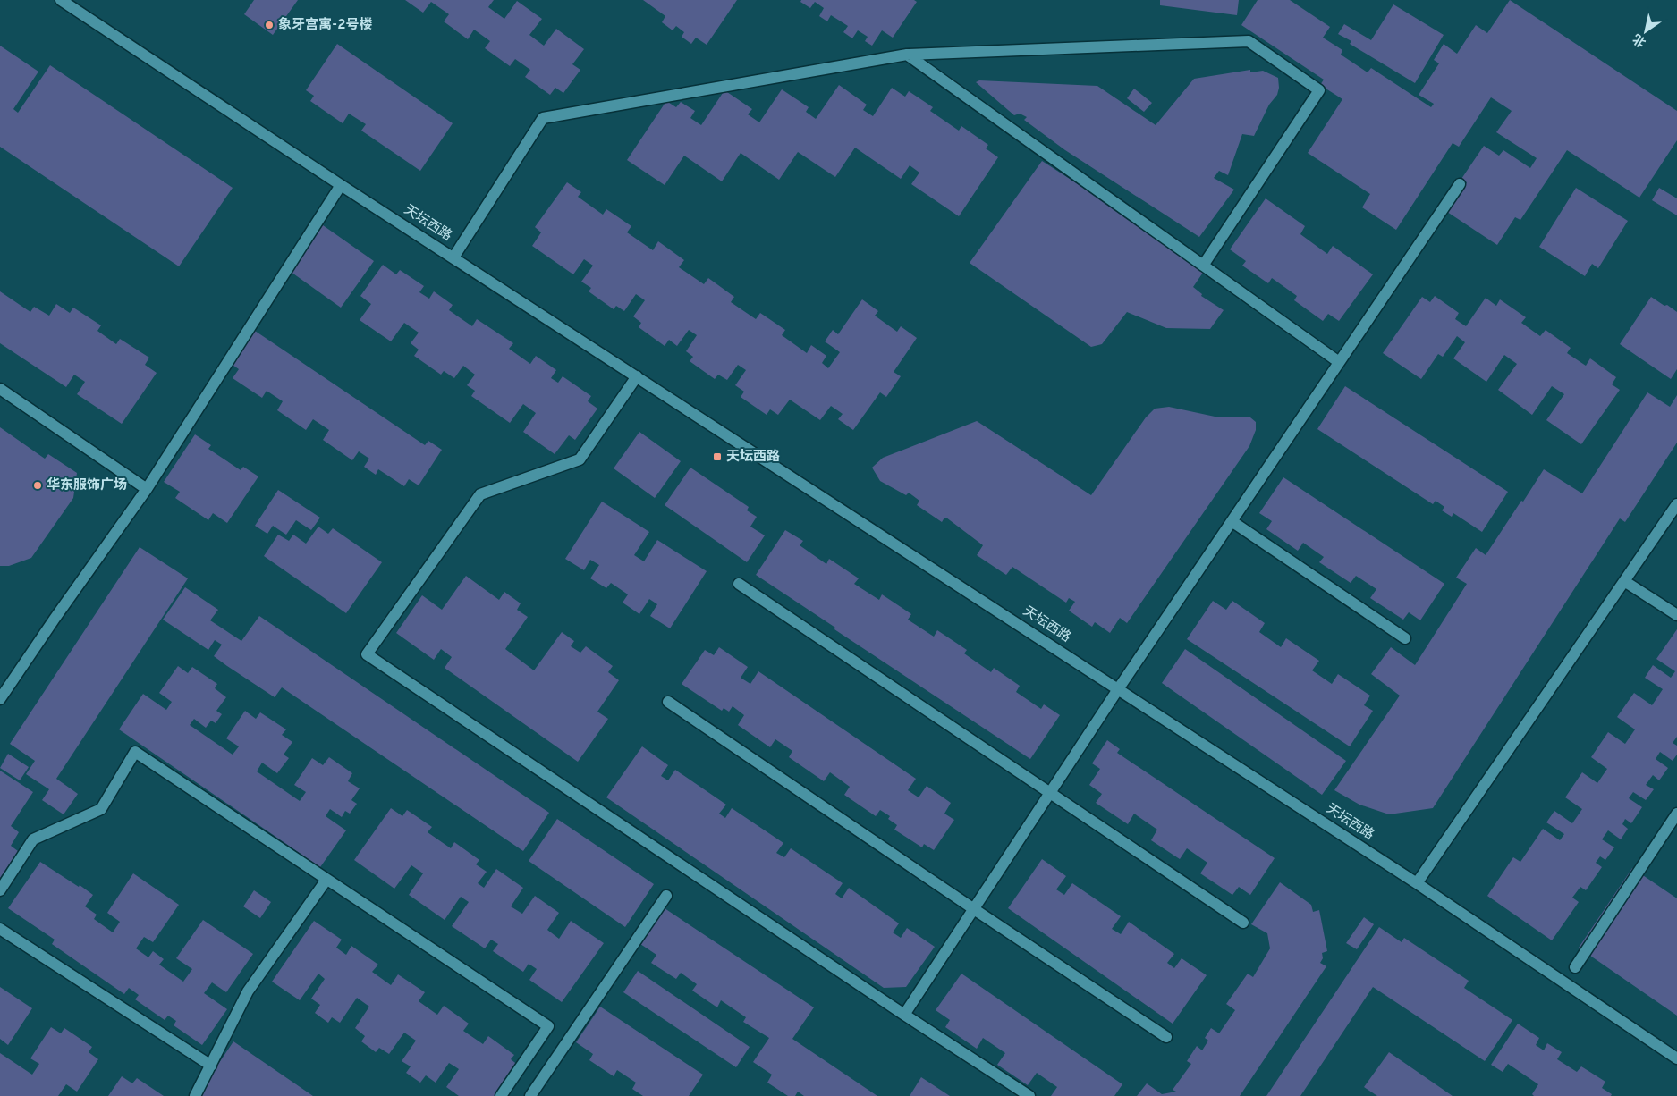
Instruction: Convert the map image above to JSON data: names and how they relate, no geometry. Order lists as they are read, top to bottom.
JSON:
{
  "streets": {
    "street": ["天坛西路"]
  },
  "places": {
    "other": ["象牙宫寓-2号楼", "华东服饰广场"],
    "transit": ["天坛西路"]
  },
  "north": "bottom left"
}
